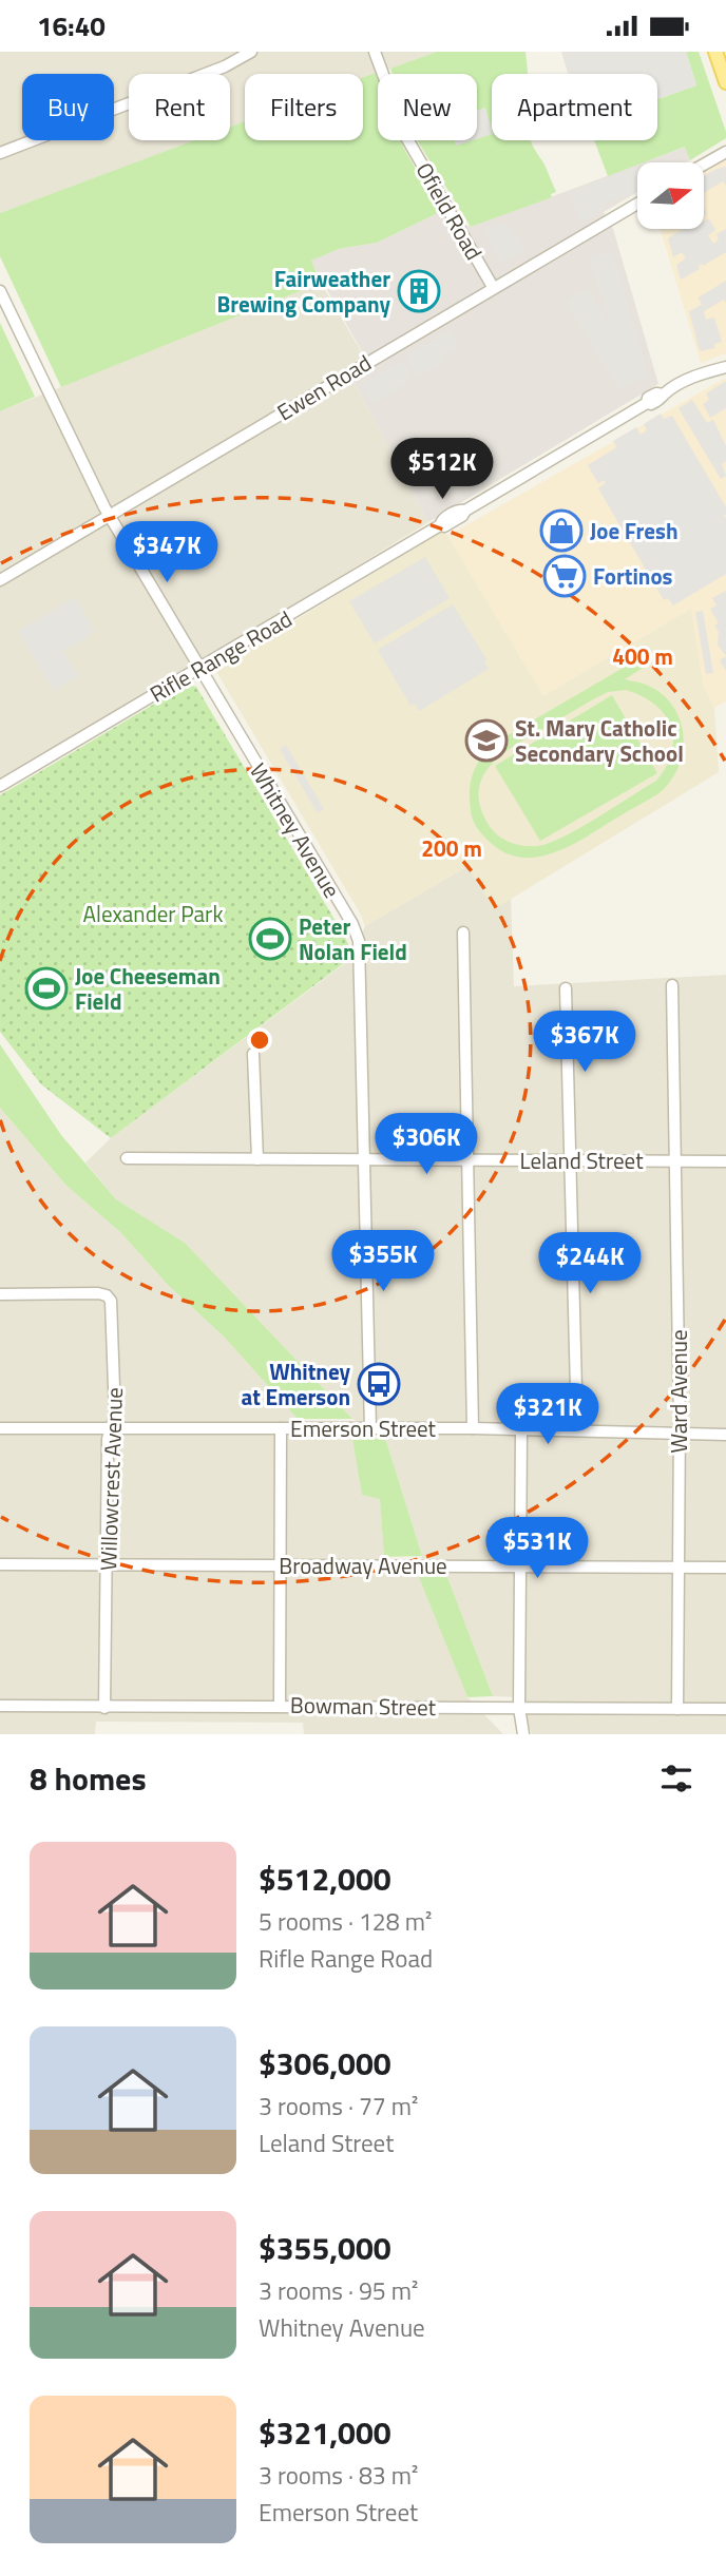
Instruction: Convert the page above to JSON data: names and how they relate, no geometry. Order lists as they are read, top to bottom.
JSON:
{
  "streets": {
    "street": [
      "Ofield Road",
      "Ewen Road",
      "Rifle Range Road",
      "Whitney Avenue",
      "Leland Street",
      "Ward Avenue",
      "Emerson Street",
      "Willowcrest Avenue",
      "Broadway Avenue",
      "Bowman Street"
    ]
  },
  "crossings": [
    ["Ofield Road", "Ewen Road"],
    ["Ewen Road", "Whitney Avenue"],
    ["Rifle Range Road", "Whitney Avenue"],
    ["Whitney Avenue", "Leland Street"],
    ["Whitney Avenue", "Emerson Street"],
    ["Leland Street", "Ward Avenue"],
    ["Ward Avenue", "Emerson Street"],
    ["Ward Avenue", "Broadway Avenue"],
    ["Ward Avenue", "Bowman Street"],
    ["Emerson Street", "Willowcrest Avenue"],
    ["Willowcrest Avenue", "Broadway Avenue"],
    ["Willowcrest Avenue", "Bowman Street"]
  ],
  "parks": ["Alexander Park"],
  "places": {
    "building": ["Fairweather Brewing Company"],
    "shop": ["Joe Fresh"],
    "supermarket": ["Fortinos"],
    "school or university": ["St. Mary Catholic Secondary School"],
    "sports": ["Peter Nolan Field", "Joe Cheeseman Field"],
    "bus stop": ["Whitney at Emerson"]
  },
  "north": "right",
  "page": {
    "status": "16:40",
    "chip": [
      "Buy",
      "Rent",
      "Filters",
      "New",
      "Apartment"
    ],
    "price": [
      "$512K",
      "$347K",
      "$367K",
      "$306K",
      "$355K",
      "$244K",
      "$321K",
      "$531K"
    ],
    "heading": "8 homes",
    "list": [
      {
        "name": "$512,000",
        "note": "5 rooms · 128 m² · Rifle Range Road"
      },
      {
        "name": "$306,000",
        "note": "3 rooms · 77 m² · Leland Street"
      },
      {
        "name": "$355,000",
        "note": "3 rooms · 95 m² · Whitney Avenue"
      },
      {
        "name": "$321,000",
        "note": "3 rooms · 83 m² · Emerson Street"
      }
    ]
  },
  "rings": ["400 m", "200 m"]
}
